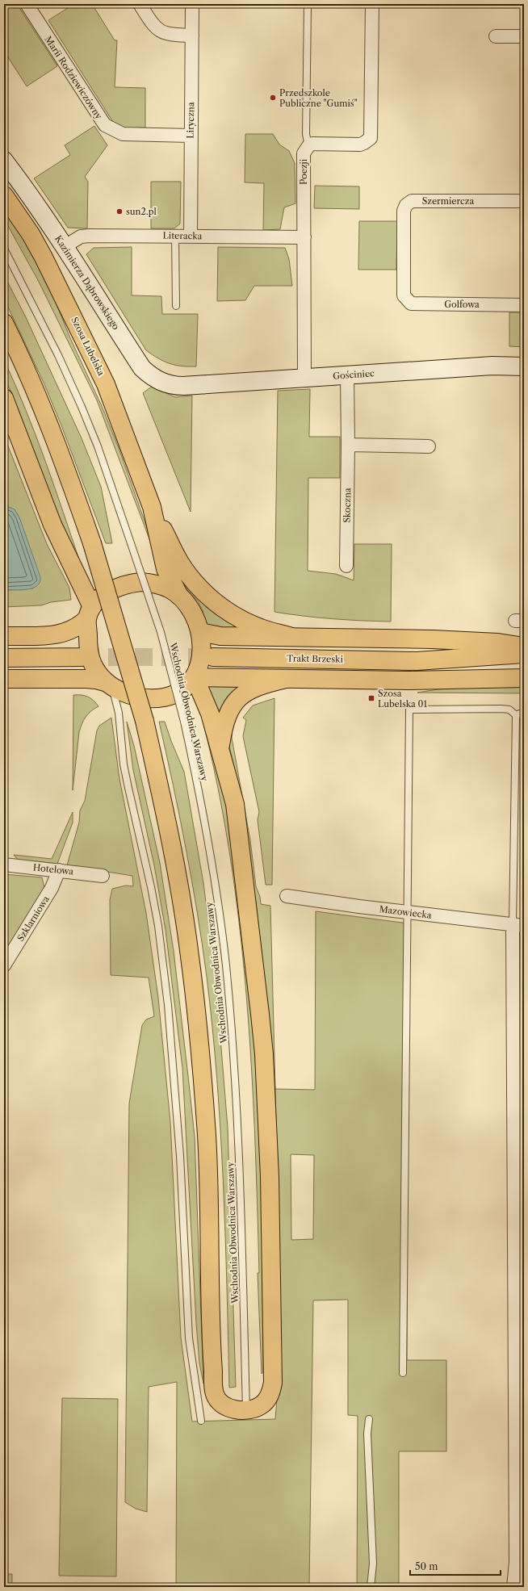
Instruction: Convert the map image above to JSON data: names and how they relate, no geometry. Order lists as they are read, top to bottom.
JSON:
{
  "streets": {
    "main road": ["Szosa Lubelska", "Trakt Brzeski"],
    "street": [
      "Marii Rodziewiczówny",
      "Liryczna",
      "Poezji",
      "Szermiercza",
      "Literacka",
      "Kazimierza Dąbrowskiego",
      "Golfowa",
      "Gościniec",
      "Skoczna",
      "Hotelowa",
      "Mazowiecka",
      "Szklarniowa"
    ],
    "lane": ["Wschodnia Obwodnica Warszawy"]
  },
  "crossings": [
    ["Marii Rodziewiczówny", "Liryczna"],
    ["Liryczna", "Literacka"],
    ["Poezji", "Literacka"],
    ["Poezji", "Gościniec"],
    ["Szermiercza", "Golfowa"],
    ["Literacka", "Kazimierza Dąbrowskiego"],
    ["Kazimierza Dąbrowskiego", "Gościniec"],
    ["Gościniec", "Skoczna"],
    ["Hotelowa", "Szklarniowa"]
  ],
  "places": {
    "other": ["Przedszkole Publiczne \"Gumiś\"", "sun2.pl"],
    "transit": ["Szosa Lubelska 01"]
  },
  "scale_bar": "50 m"
}
